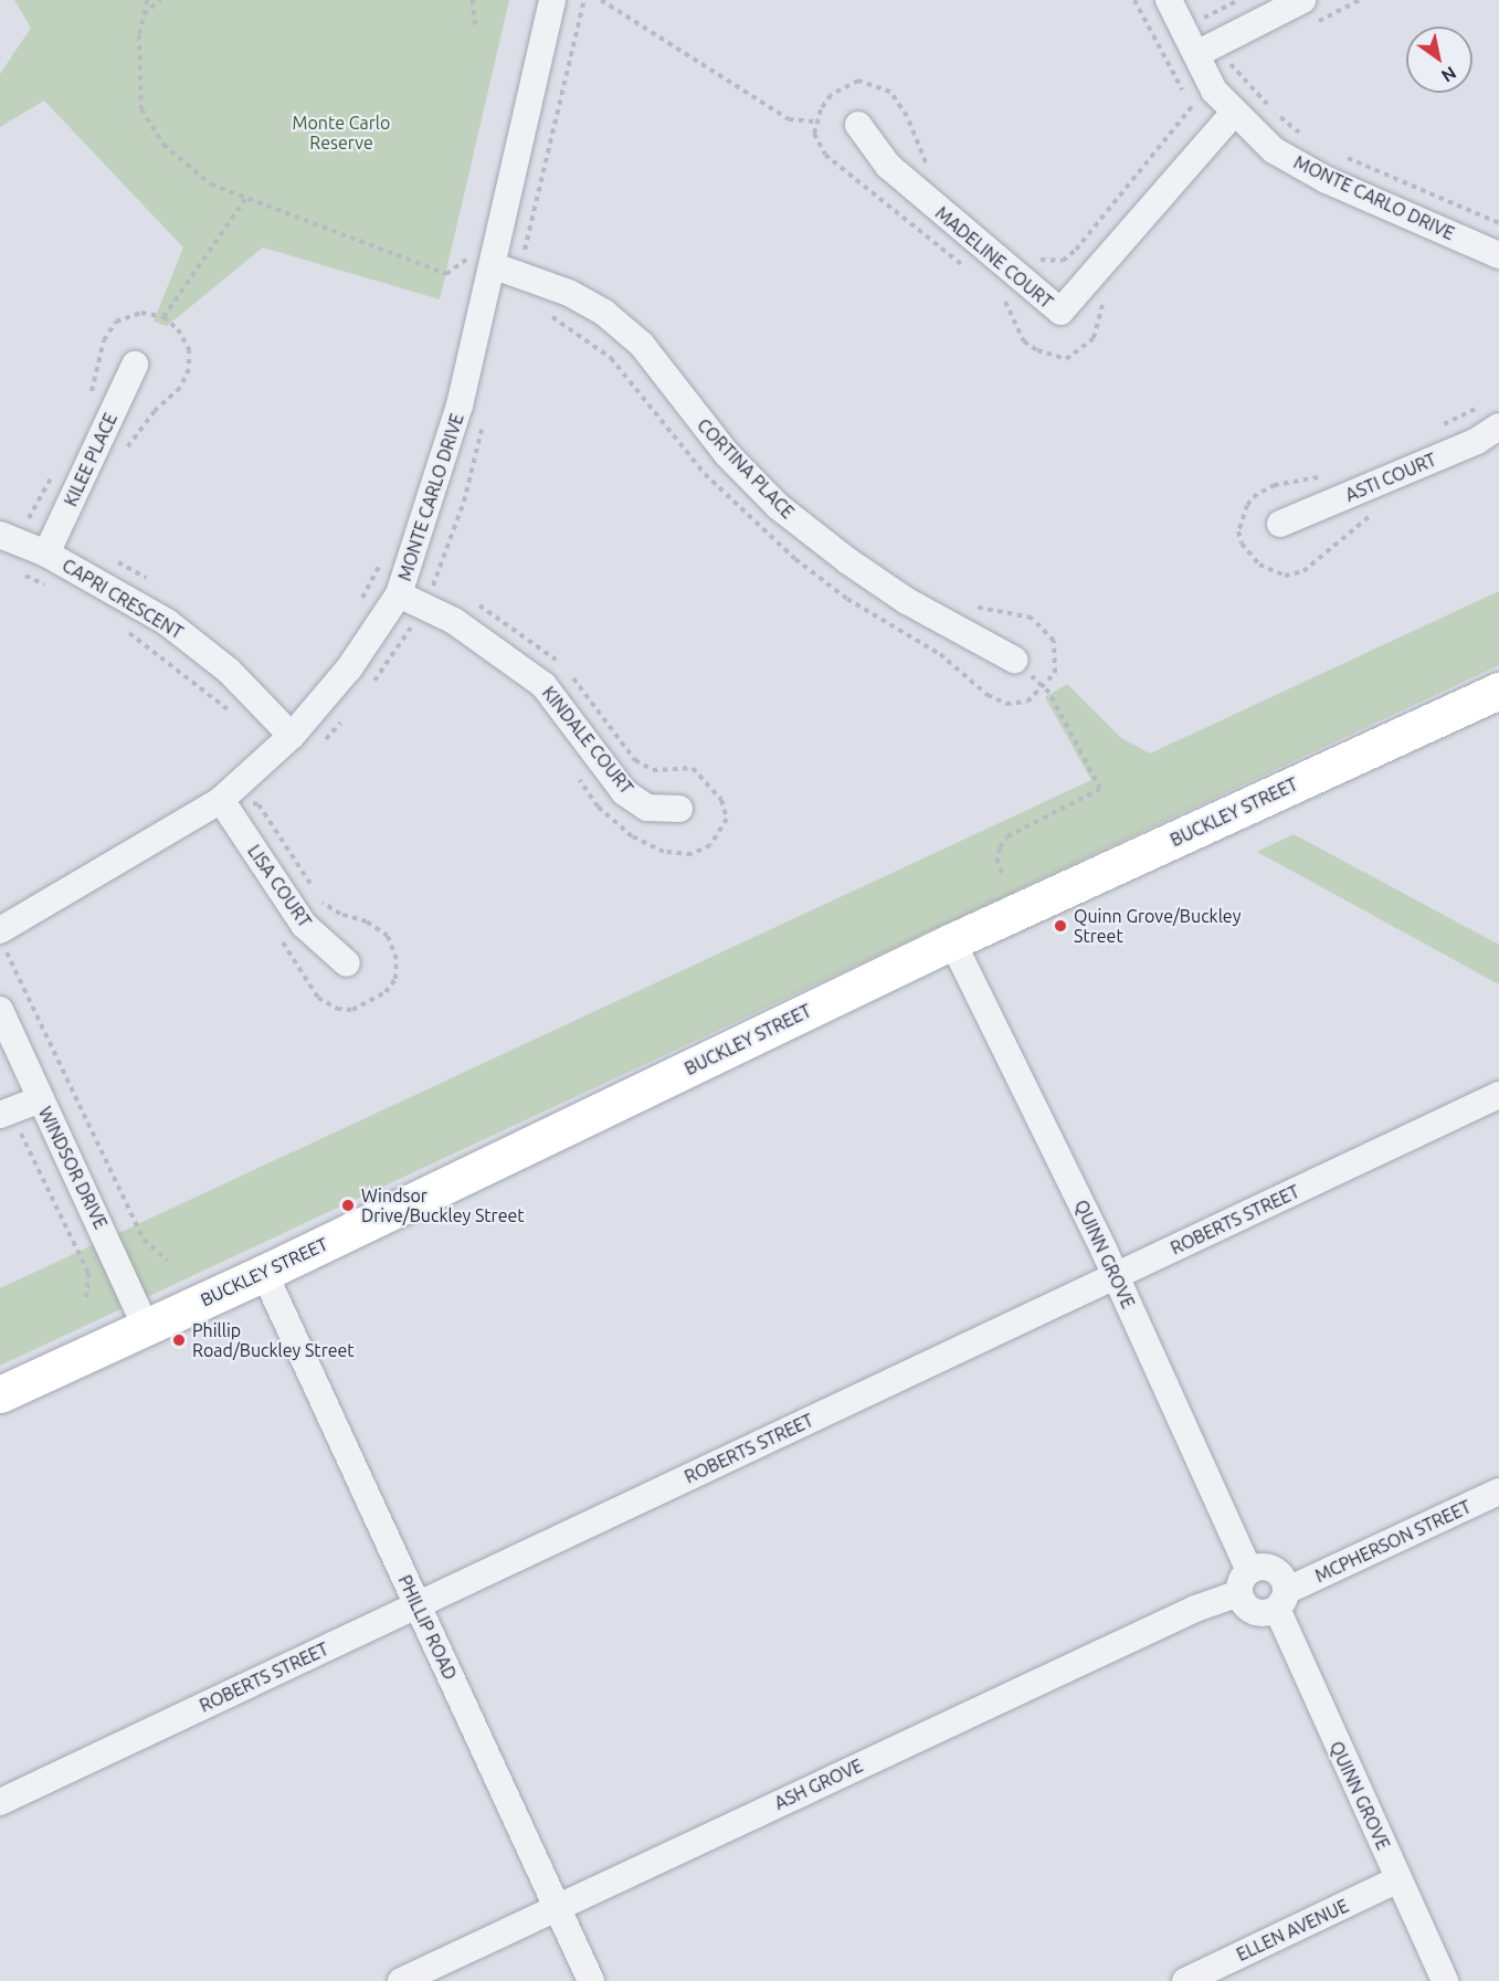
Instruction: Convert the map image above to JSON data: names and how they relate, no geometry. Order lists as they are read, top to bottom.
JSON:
{
  "streets": {
    "main road": ["BUCKLEY STREET"],
    "street": [
      "MONTE CARLO DRIVE",
      "MADELINE COURT",
      "KILEE PLACE",
      "CORTINA PLACE",
      "ASTI COURT",
      "CAPRI CRESCENT",
      "KINDALE COURT",
      "LISA COURT",
      "WINDSOR DRIVE",
      "ROBERTS STREET",
      "QUINN GROVE",
      "MCPHERSON STREET",
      "PHILLIP ROAD",
      "ASH GROVE",
      "ELLEN AVENUE"
    ]
  },
  "crossings": [
    ["MONTE CARLO DRIVE", "MADELINE COURT"],
    ["MONTE CARLO DRIVE", "CORTINA PLACE"],
    ["MONTE CARLO DRIVE", "CAPRI CRESCENT"],
    ["MONTE CARLO DRIVE", "KINDALE COURT"],
    ["MONTE CARLO DRIVE", "LISA COURT"],
    ["KILEE PLACE", "CAPRI CRESCENT"],
    ["BUCKLEY STREET", "WINDSOR DRIVE"],
    ["BUCKLEY STREET", "QUINN GROVE"],
    ["BUCKLEY STREET", "PHILLIP ROAD"],
    ["ROBERTS STREET", "QUINN GROVE"],
    ["ROBERTS STREET", "PHILLIP ROAD"],
    ["QUINN GROVE", "MCPHERSON STREET"],
    ["QUINN GROVE", "ASH GROVE"],
    ["QUINN GROVE", "ELLEN AVENUE"],
    ["PHILLIP ROAD", "ASH GROVE"]
  ],
  "parks": ["Monte Carlo Reserve"],
  "places": ["Quinn Grove/Buckley Street", "Windsor Drive/Buckley Street", "Phillip Road/Buckley Street"],
  "north": "bottom right"
}
